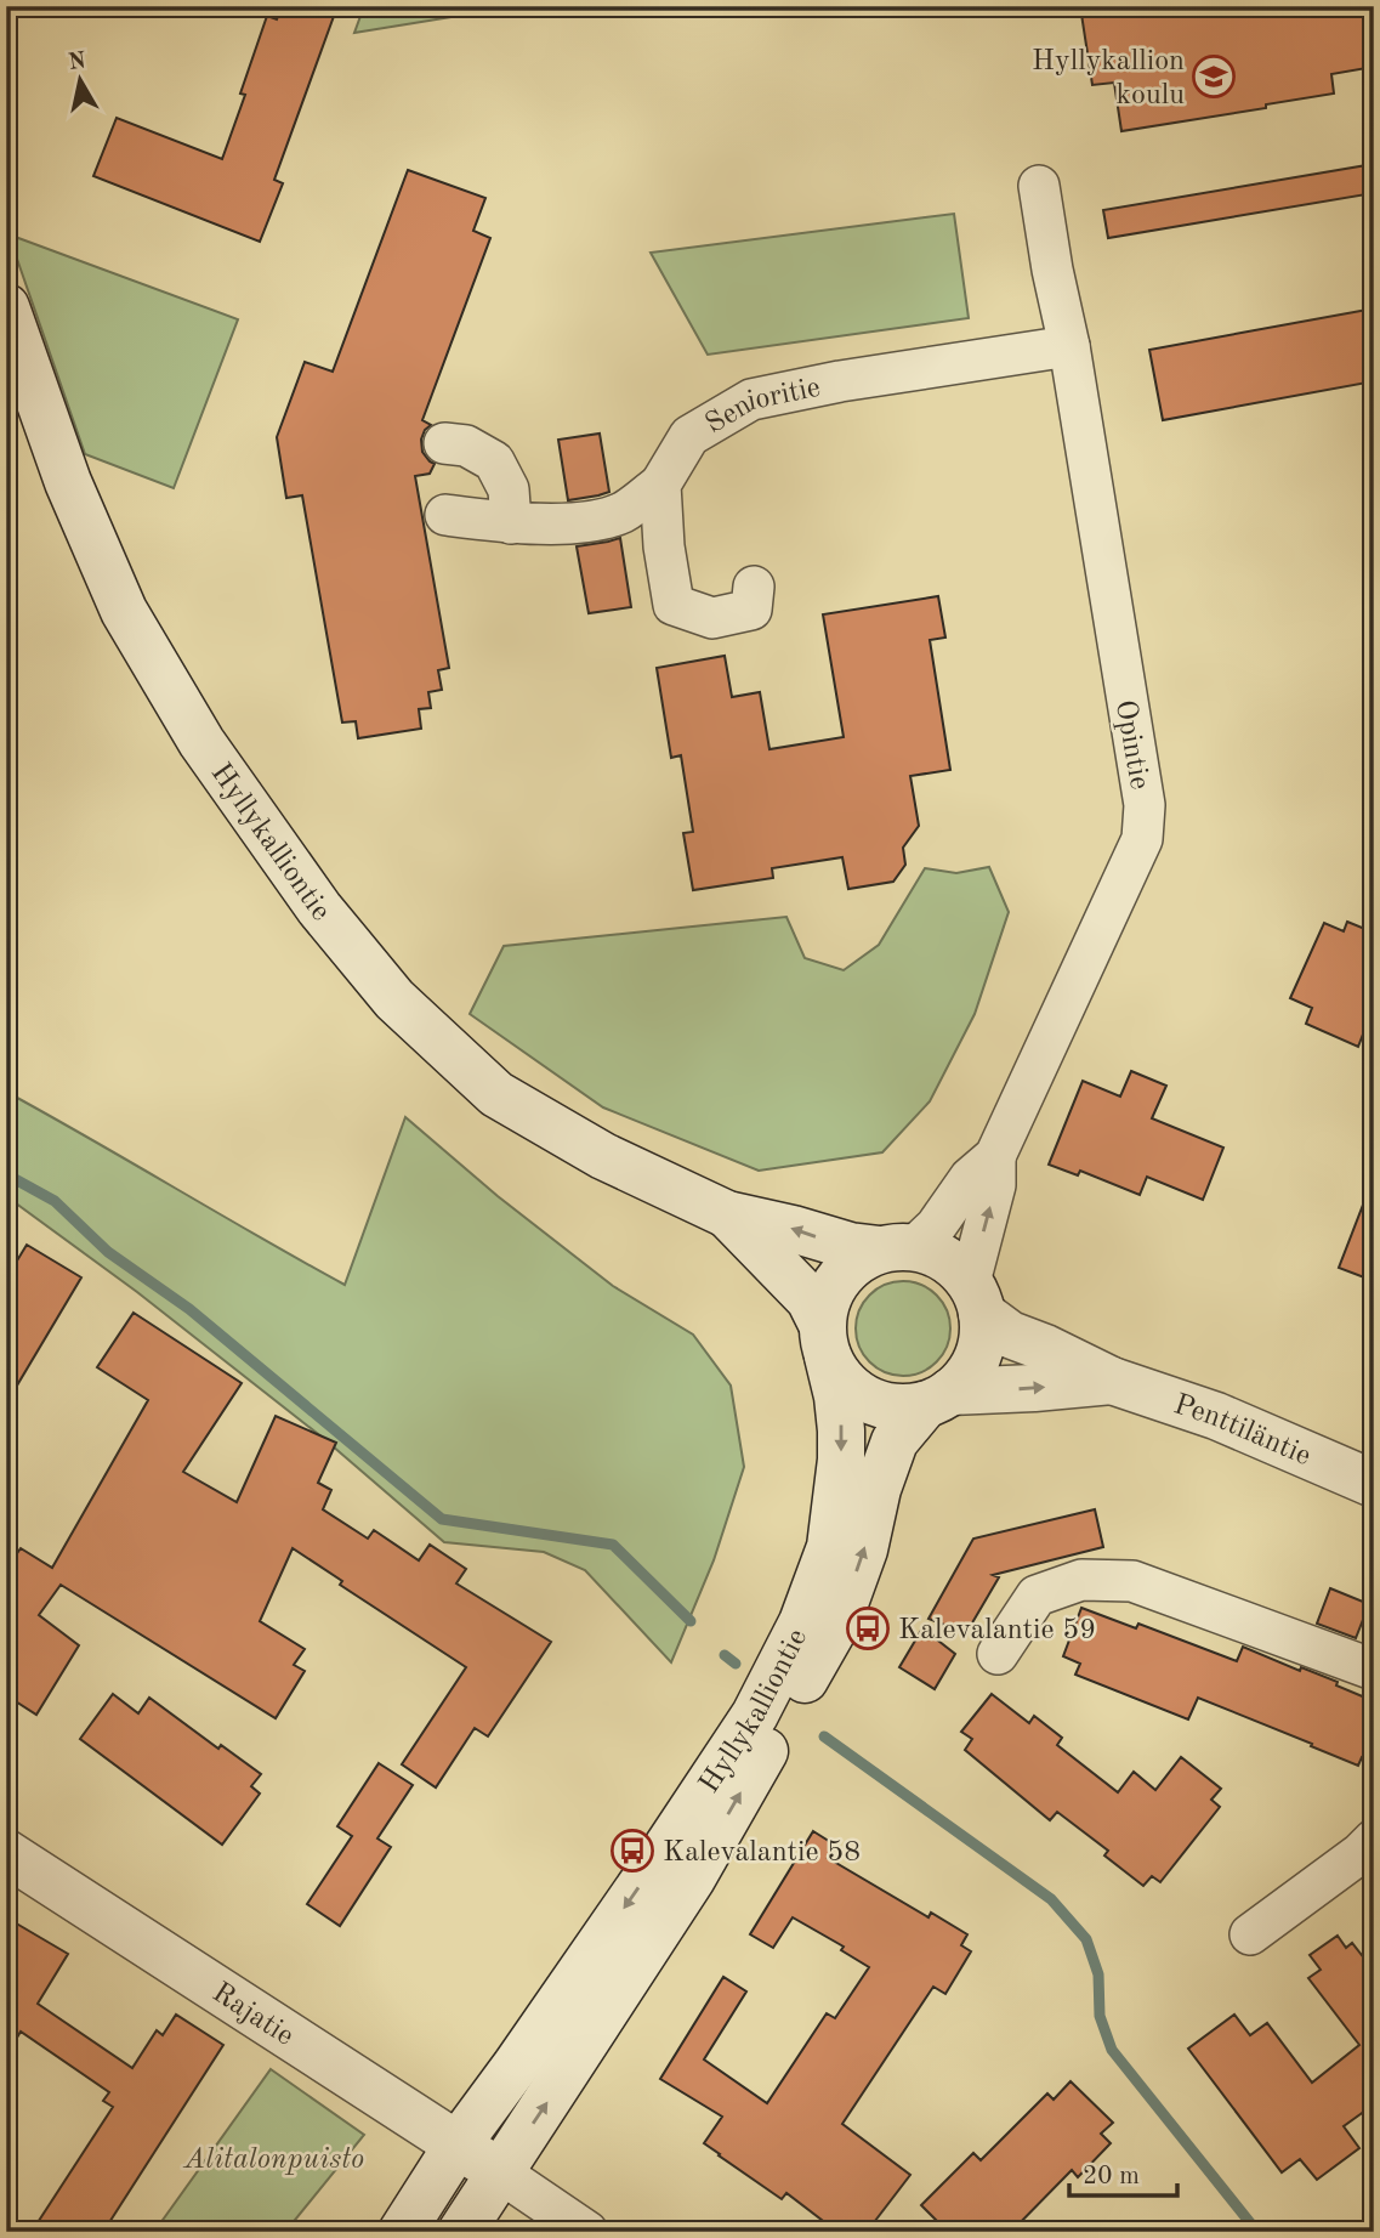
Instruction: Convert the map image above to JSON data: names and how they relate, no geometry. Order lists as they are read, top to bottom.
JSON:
{
  "streets": {
    "main road": ["Hyllykalliontie", "Penttiläntie", "Rajatie"],
    "street": ["Senioritie", "Opintie"]
  },
  "crossings": [
    ["Senioritie", "Opintie"],
    ["Opintie", "Hyllykalliontie"],
    ["Opintie", "Penttiläntie"],
    ["Hyllykalliontie", "Penttiläntie"],
    ["Hyllykalliontie", "Rajatie"]
  ],
  "parks": ["Alitalonpuisto"],
  "places": {
    "school or university": ["Hyllykallion koulu"],
    "bus stop": ["Kalevalantie 59", "Kalevalantie 58"]
  },
  "scale_bar": "20 m",
  "north": "top"
}
